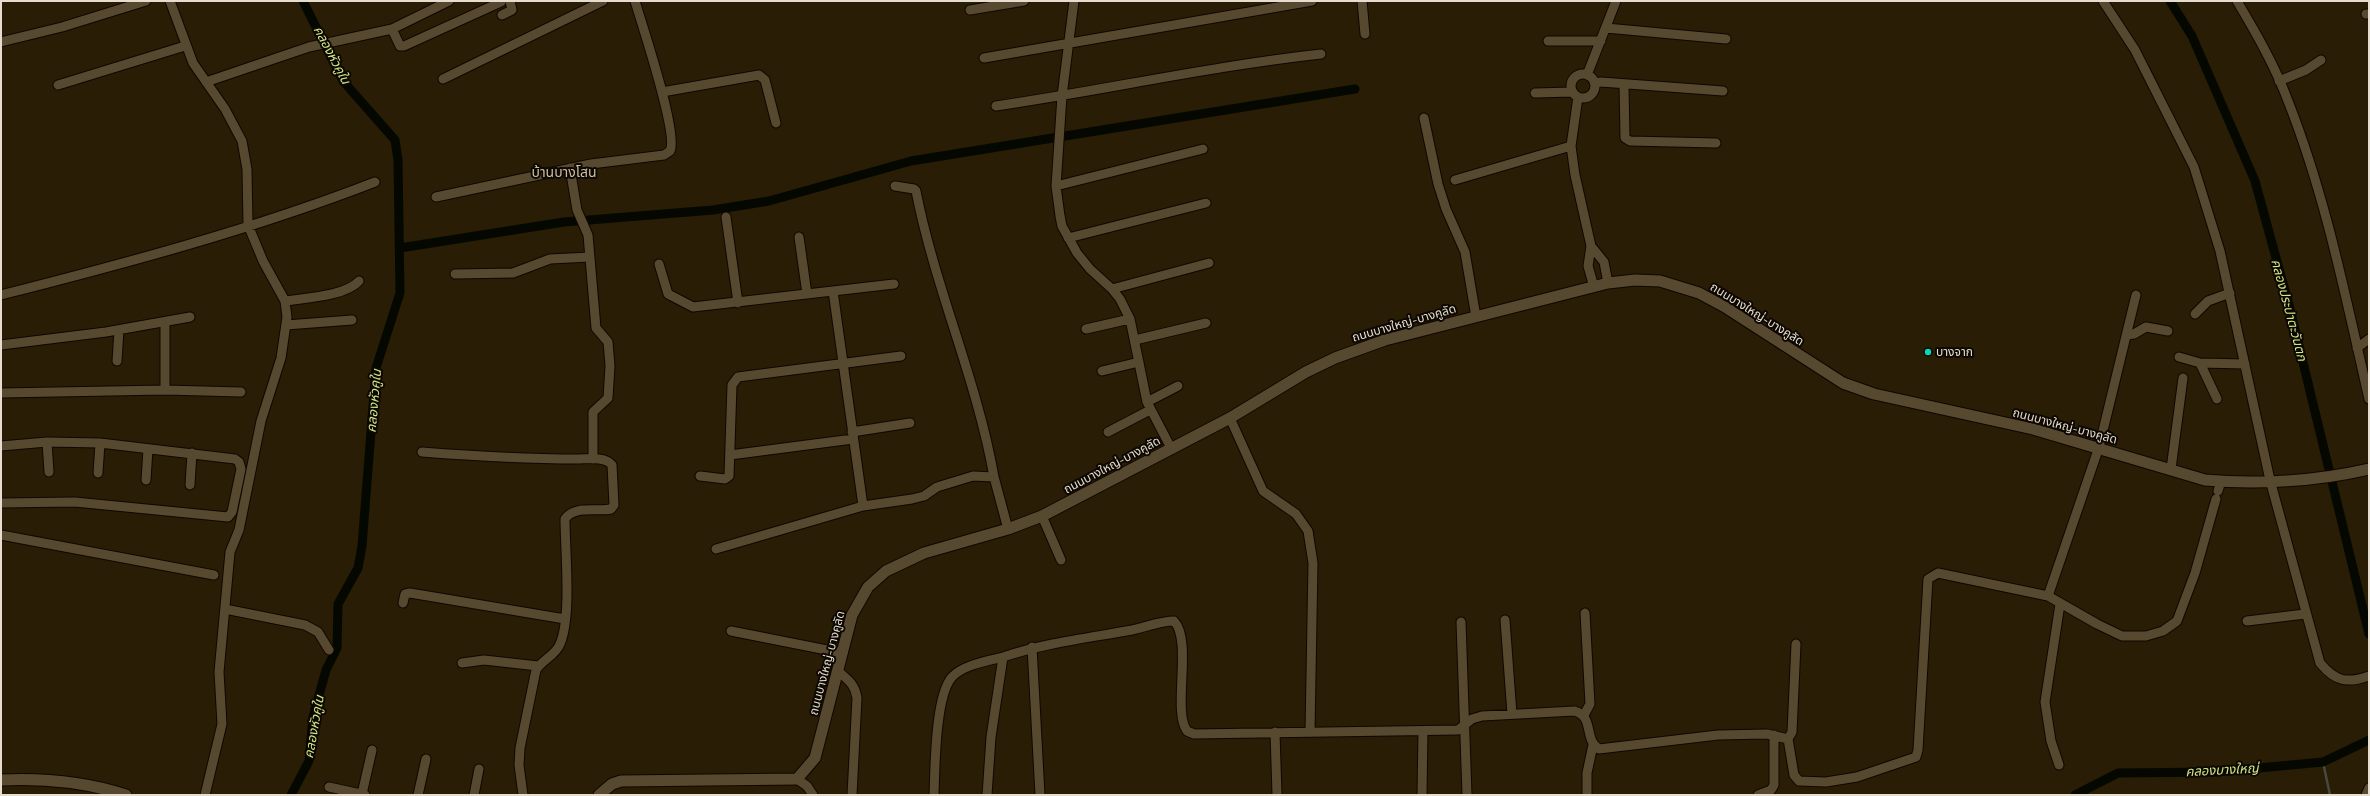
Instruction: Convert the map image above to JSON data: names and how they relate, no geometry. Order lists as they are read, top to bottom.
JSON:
{
  "streets": {
    "street": ["ถนนบางใหญ่-บางคูลัด"]
  },
  "districts": ["บ้านบางโสน"],
  "water": ["คลองหัวคูใน", "คลองประปาตะวันตก", "คลองบางใหญ่"],
  "places": ["บางจาก"]
}
